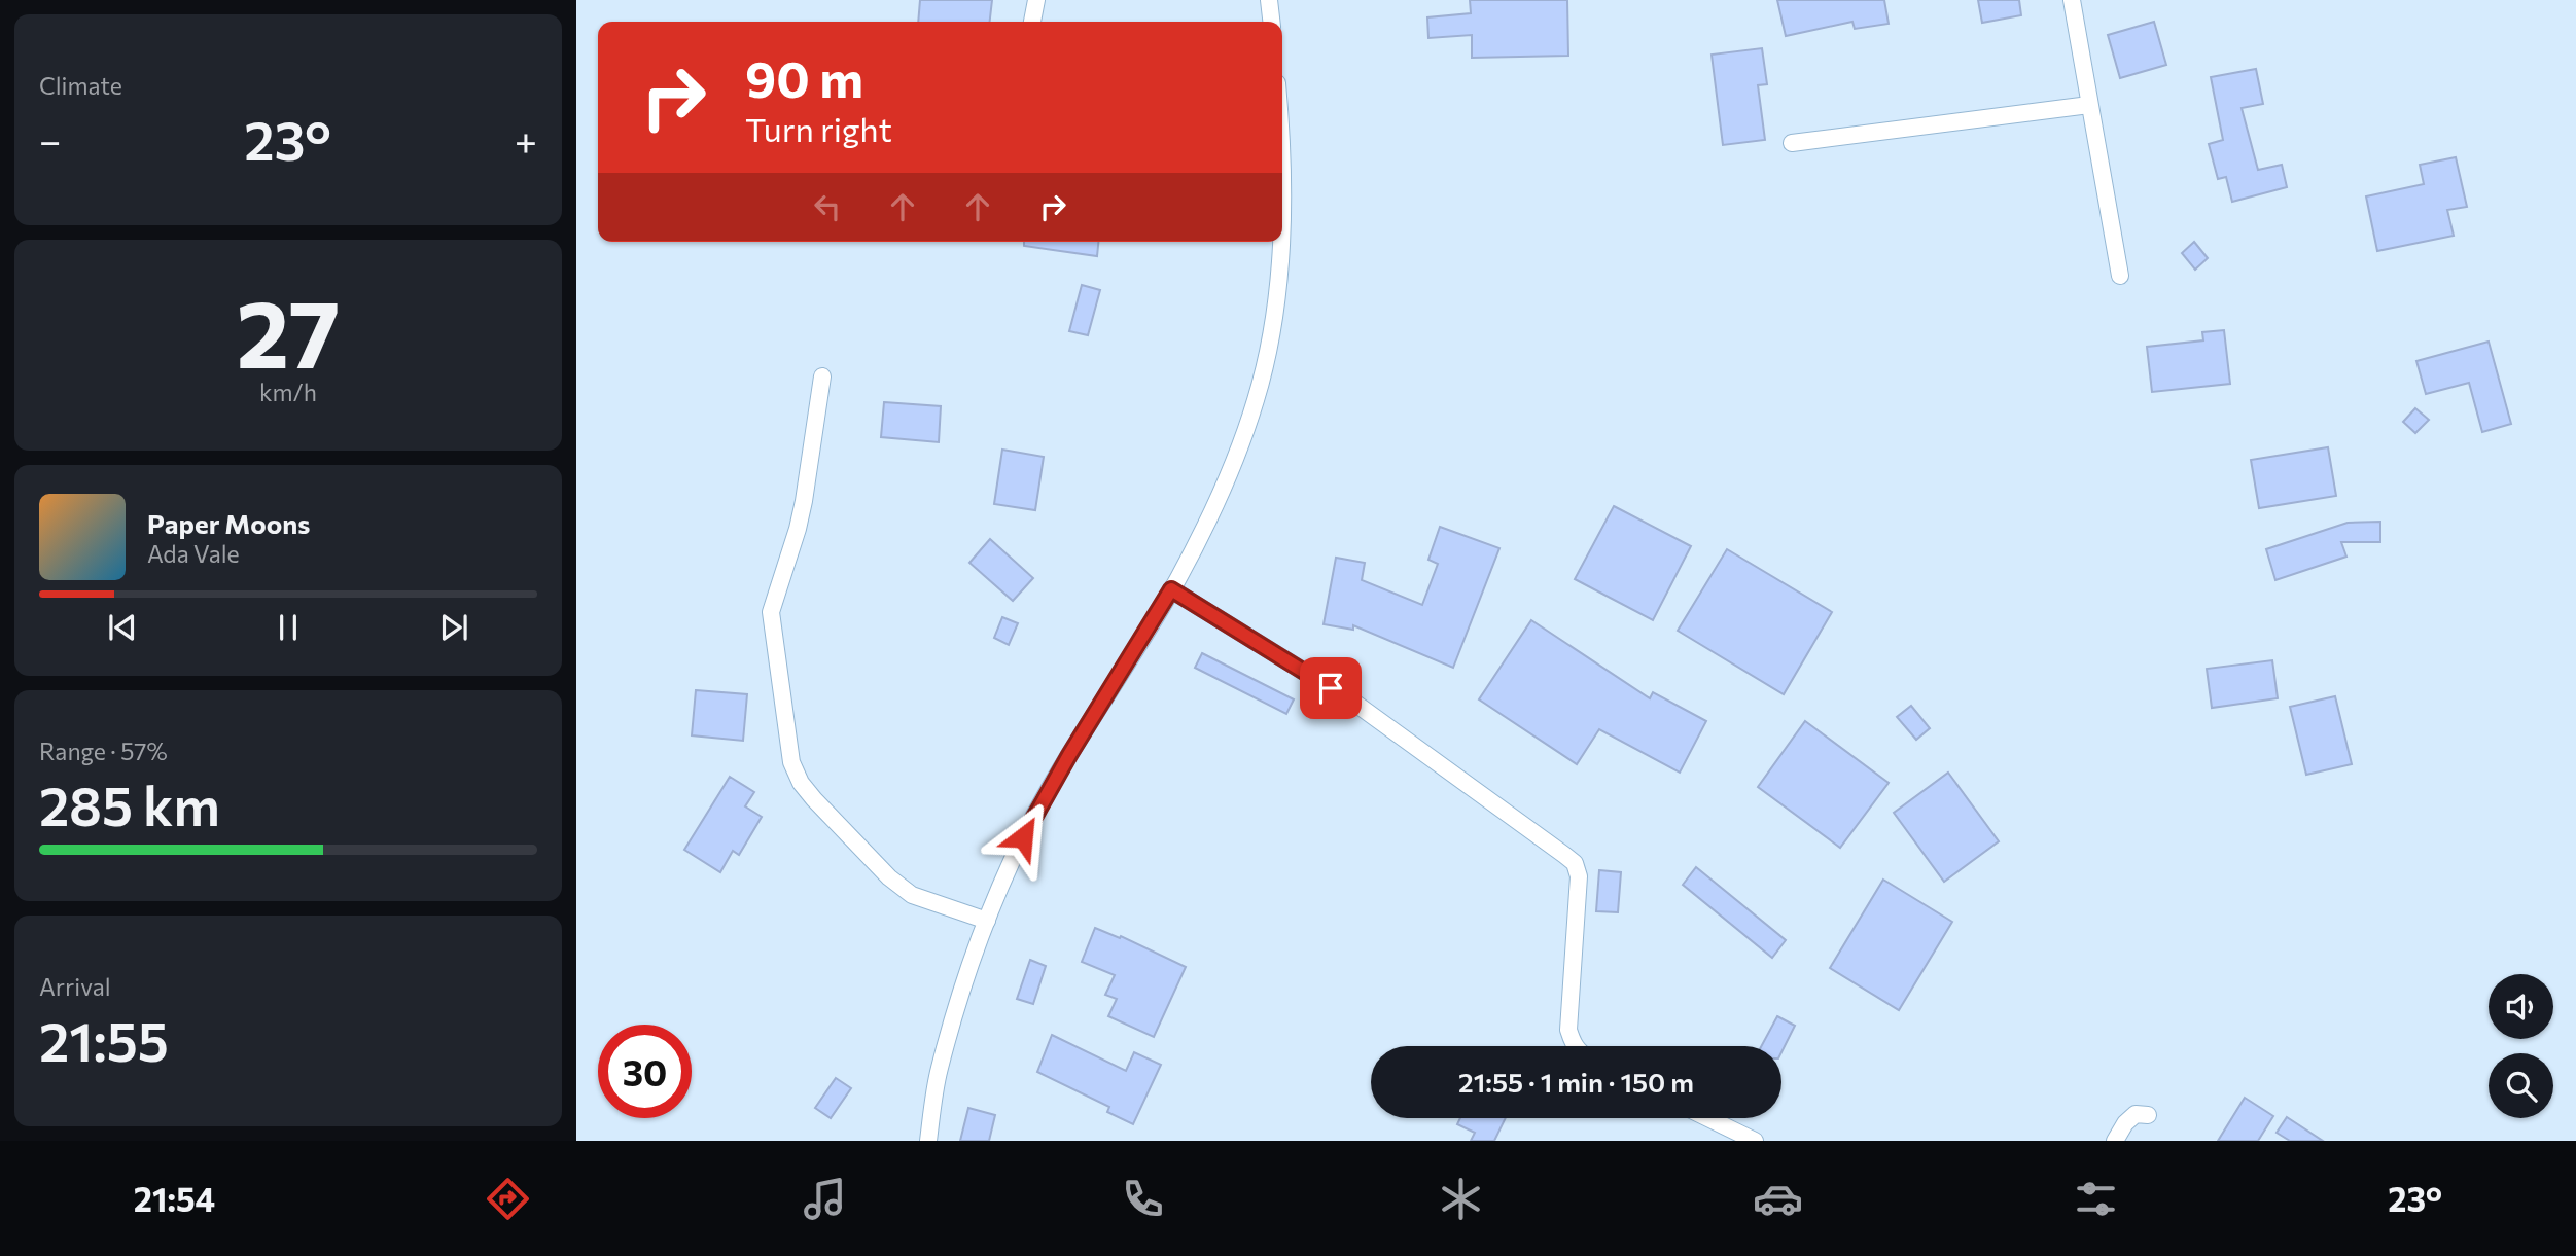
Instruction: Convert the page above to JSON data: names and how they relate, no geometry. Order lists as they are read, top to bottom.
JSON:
{
  "page": {
    "tile": [
      "Climate",
      ["27", "km/h"],
      ["Range · 57%", "285 km"],
      ["Arrival", "21:55"]
    ],
    "turn": ["90 m", "Turn right"],
    "heat": ["−", "23°", "+"],
    "song": ["Paper Moons", "Ada Vale"],
    "limit": "30",
    "trip": "21:55 · 1 min · 150 m",
    "tabs": ["21:54", "23°"]
  }
}
